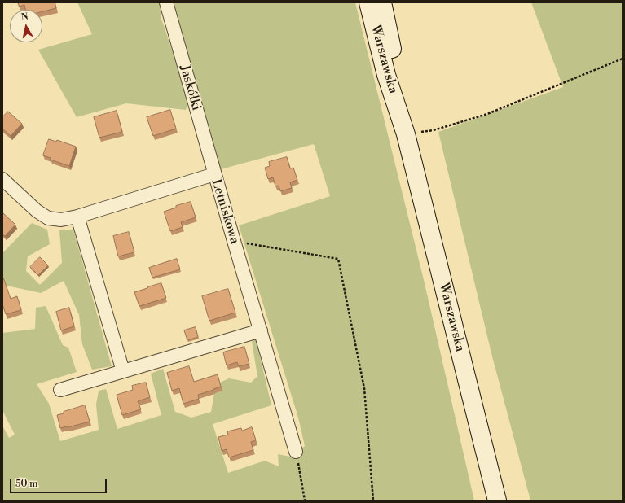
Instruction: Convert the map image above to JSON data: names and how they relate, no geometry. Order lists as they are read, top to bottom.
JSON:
{
  "streets": {
    "street": ["Warszawska", "Jaskółki", "Letniskowa"]
  },
  "crossings": [
    ["Jaskółki", "Letniskowa"]
  ],
  "scale_bar": "50 m",
  "north": "top"
}
